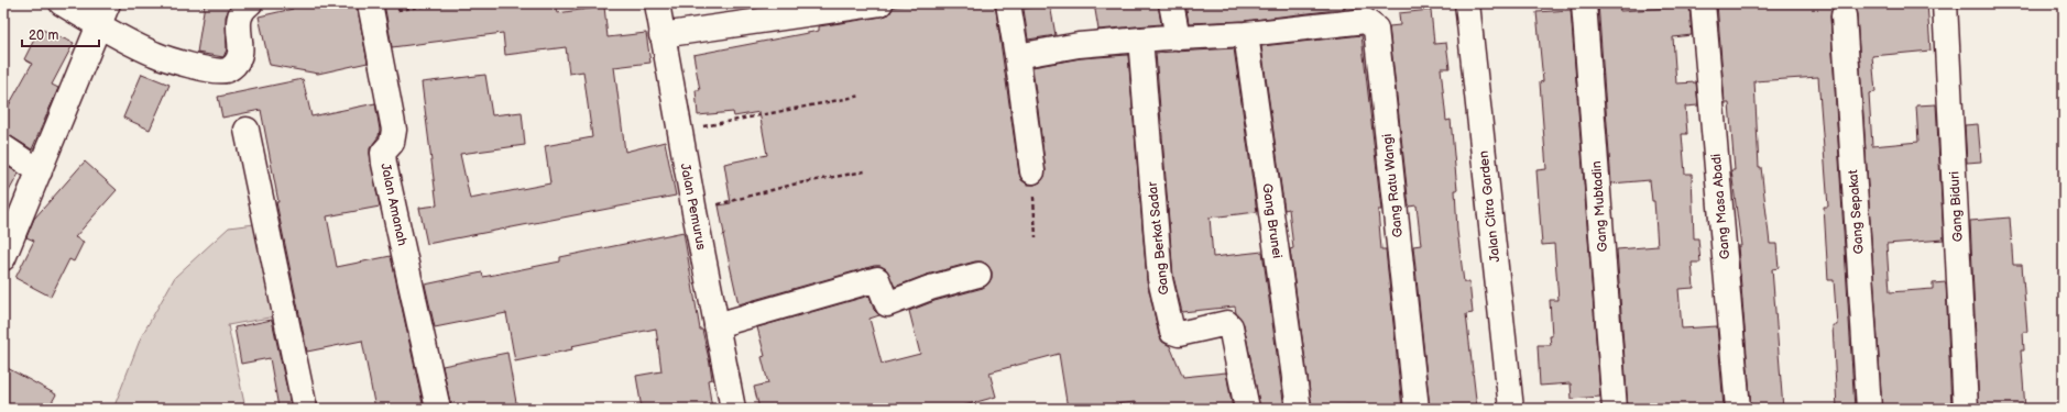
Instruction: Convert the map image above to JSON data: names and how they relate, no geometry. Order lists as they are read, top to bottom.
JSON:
{
  "streets": {
    "street": [
      "Gang Ratu Wangi",
      "Jalan Amanah",
      "Jalan Pemurus",
      "Jalan Citra Garden",
      "Gang Mubtadin",
      "Gang Masa Abadi",
      "Gang Biduri",
      "Gang Sepakat",
      "Gang Brunei",
      "Gang Berkat Sadar"
    ]
  },
  "crossings": [
    ["Gang Ratu Wangi", "Gang Brunei"]
  ],
  "scale_bar": "20 m"
}
